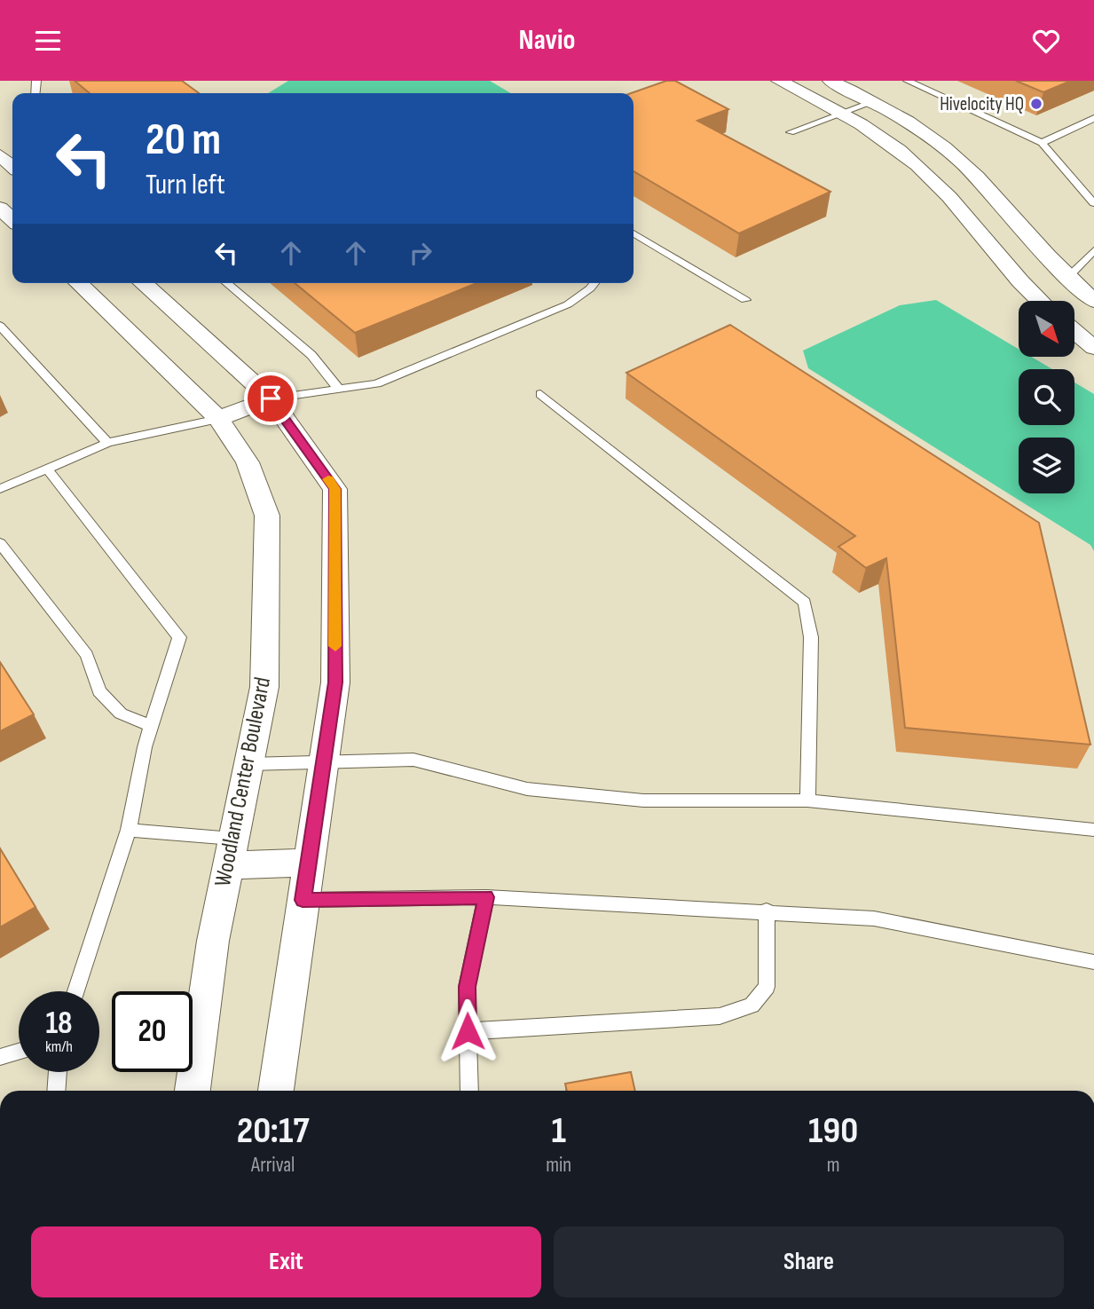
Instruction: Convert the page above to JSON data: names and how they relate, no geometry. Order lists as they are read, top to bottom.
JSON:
{
  "streets": {
    "street": ["Woodland Center Boulevard"]
  },
  "places": ["Hivelocity HQ"],
  "north": "bottom right",
  "page": {
    "header": "Navio",
    "turn": ["20 m", "Turn left"],
    "speed": "18 km/h",
    "limit": "20",
    "eta": [
      "20:17",
      "Arrival",
      "1",
      "min",
      "190",
      "m"
    ],
    "buttons": ["Exit", "Share"]
  }
}
